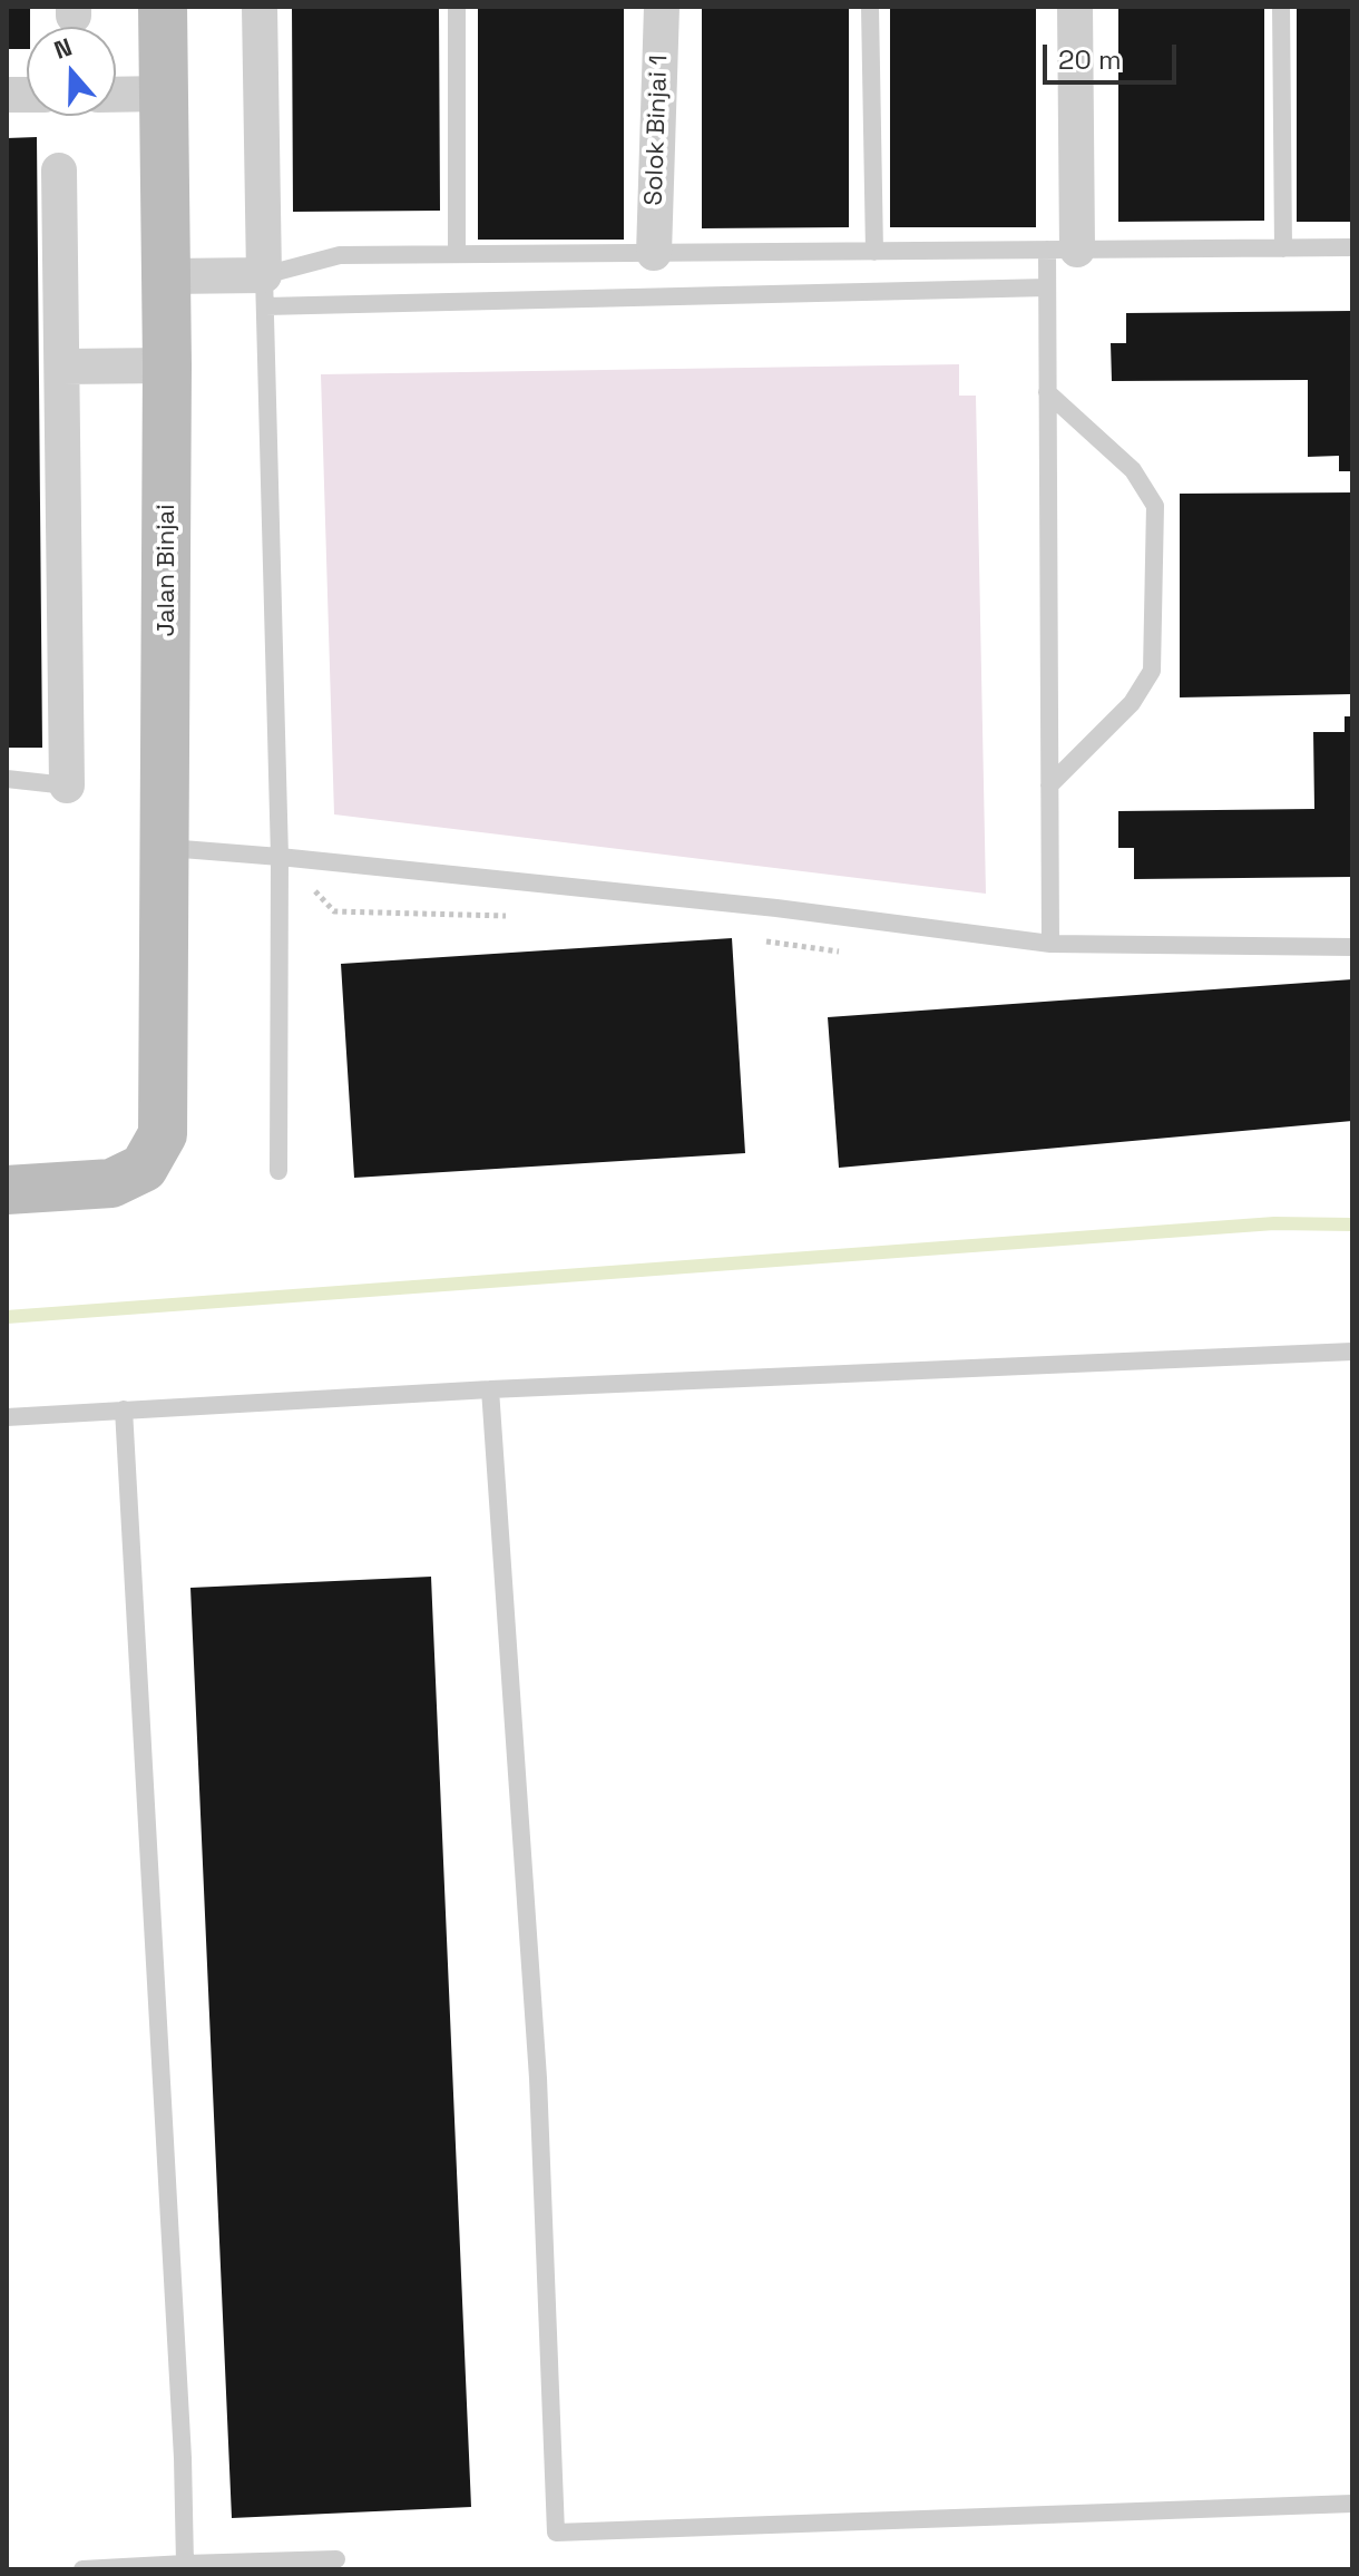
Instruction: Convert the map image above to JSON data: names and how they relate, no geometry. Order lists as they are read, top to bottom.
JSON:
{
  "streets": {
    "street": ["Solok Binjai 1", "Jalan Binjai"]
  },
  "scale_bar": "20 m",
  "north": "top"
}
